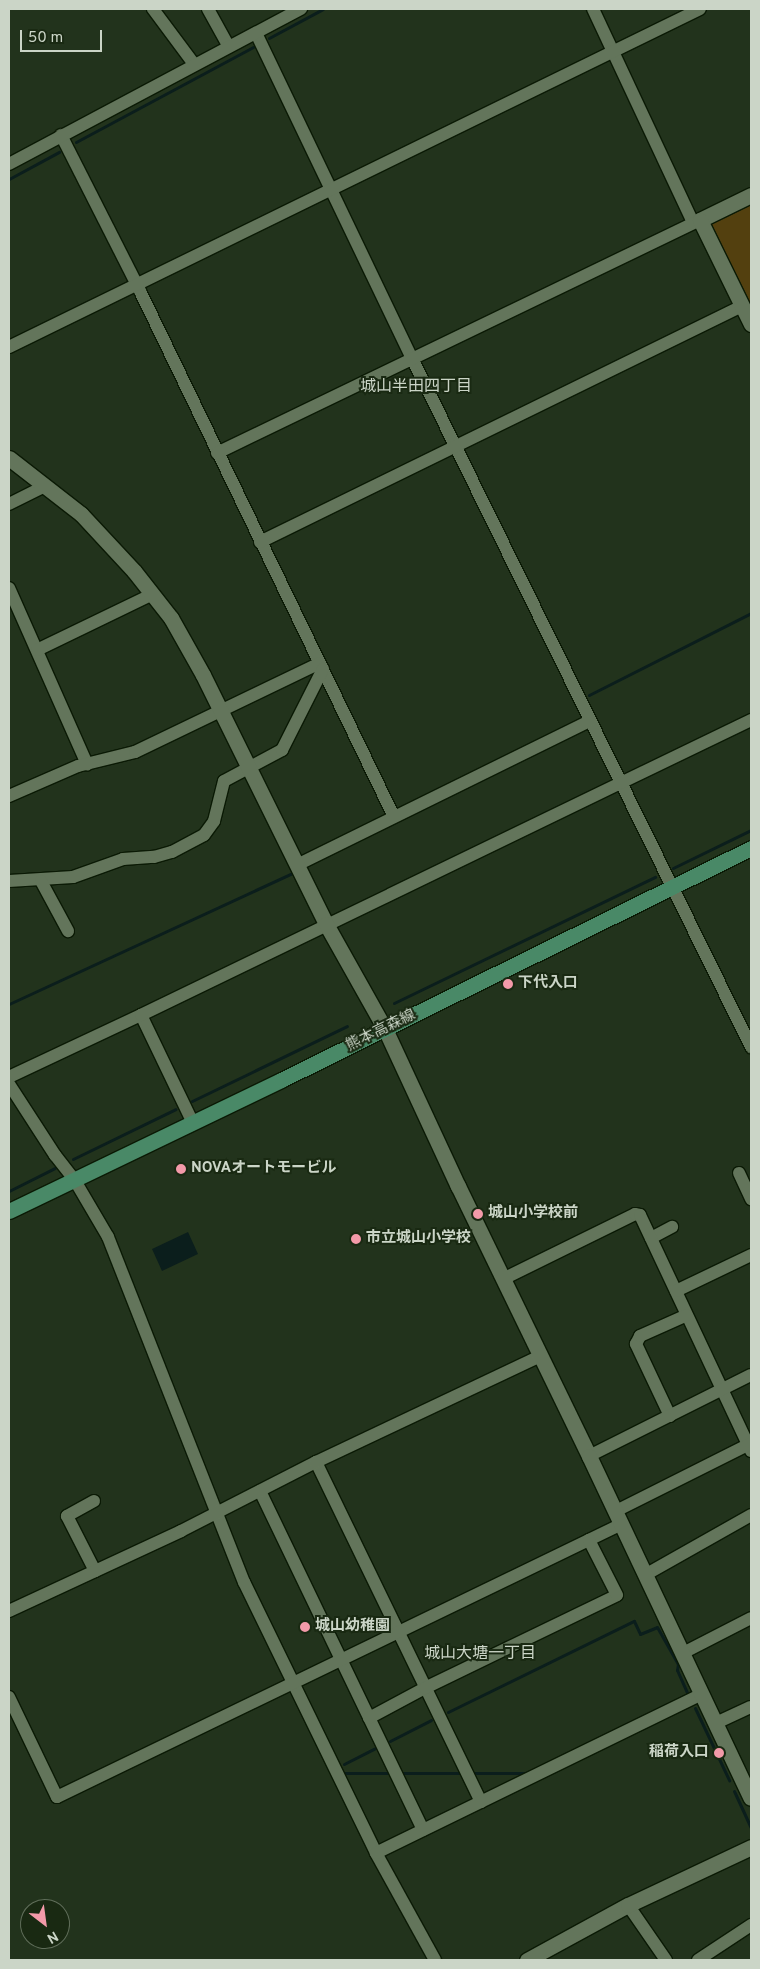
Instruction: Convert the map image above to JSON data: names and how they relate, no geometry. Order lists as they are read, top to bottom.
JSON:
{
  "streets": {
    "main road": ["熊本高森線"]
  },
  "districts": ["城山半田四丁目", "城山大塘一丁目"],
  "places": [
    "下代入口",
    "NOVAオートモービル",
    "城山小学校前",
    "市立城山小学校",
    "城山幼稚園",
    "稲荷入口"
  ],
  "scale_bar": "50 m",
  "north": "bottom right"
}
